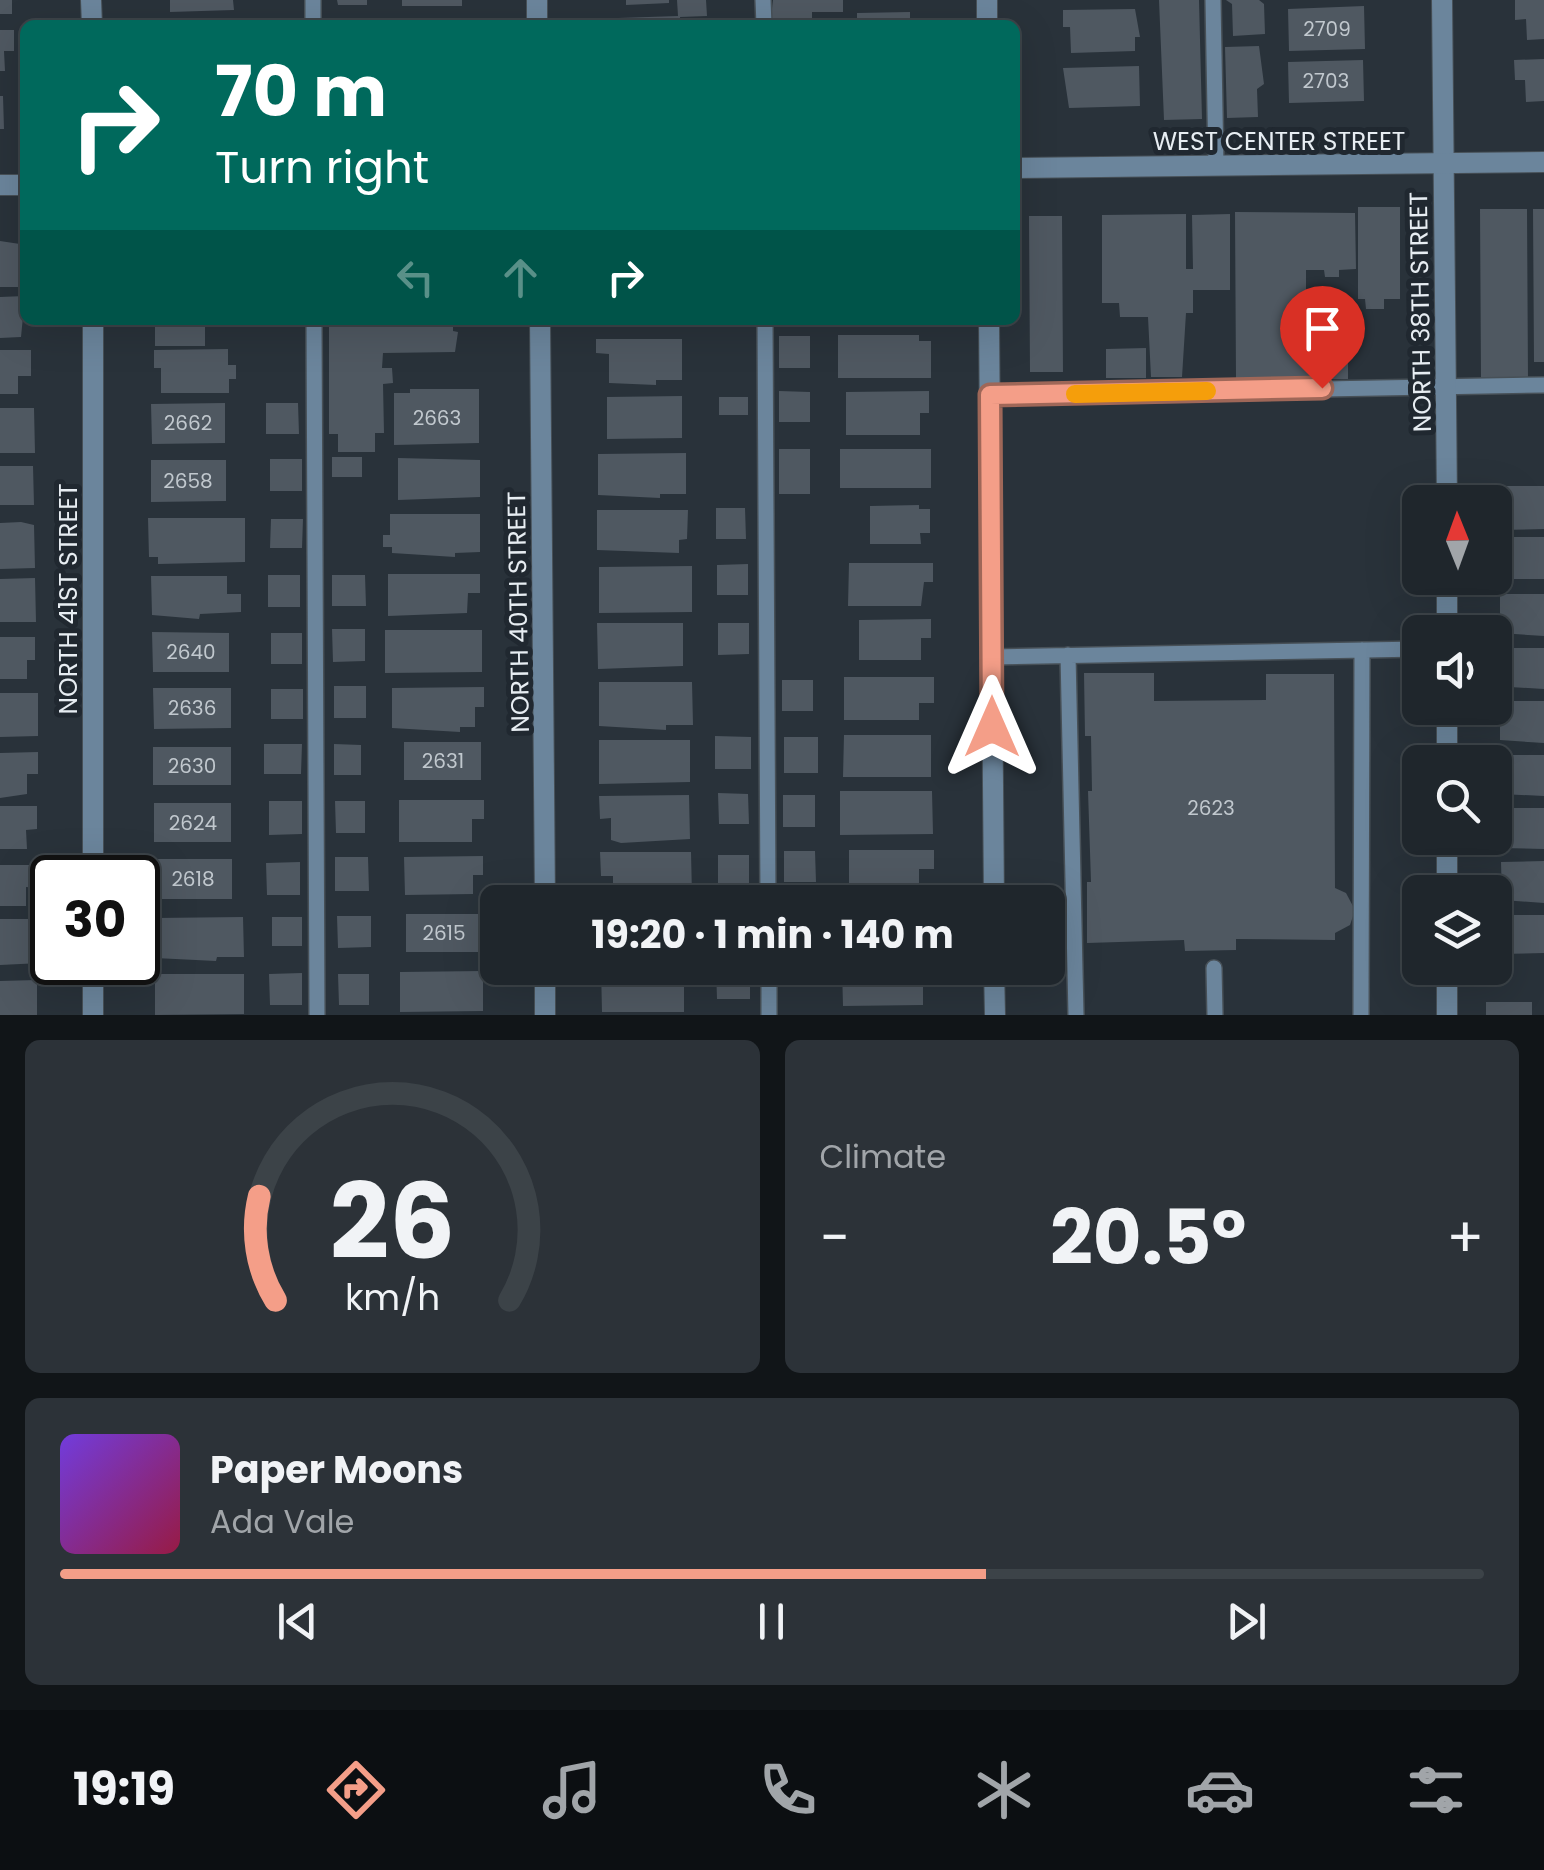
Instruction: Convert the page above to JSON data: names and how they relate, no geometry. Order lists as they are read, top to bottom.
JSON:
{
  "streets": {
    "street": [
      "WEST CENTER STREET",
      "NORTH 38TH STREET",
      "NORTH 41ST STREET",
      "NORTH 40TH STREET"
    ]
  },
  "crossings": [
    ["WEST CENTER STREET", "NORTH 38TH STREET"]
  ],
  "house_numbers": [
    "2709",
    "2703",
    "2663",
    "2662",
    "2658",
    "2640",
    "2636",
    "2631",
    "2630",
    "2623",
    "2624",
    "2618",
    "2615"
  ],
  "north": "top",
  "page": {
    "turn": ["70 m", "Turn right"],
    "limit": "30",
    "trip": "19:20 · 1 min · 140 m",
    "tile": "Climate",
    "heat": ["−", "20.5°", "+"],
    "song": ["Paper Moons", "Ada Vale"],
    "tabs": "19:19",
    "gauge": ["26", "km/h"]
  }
}
